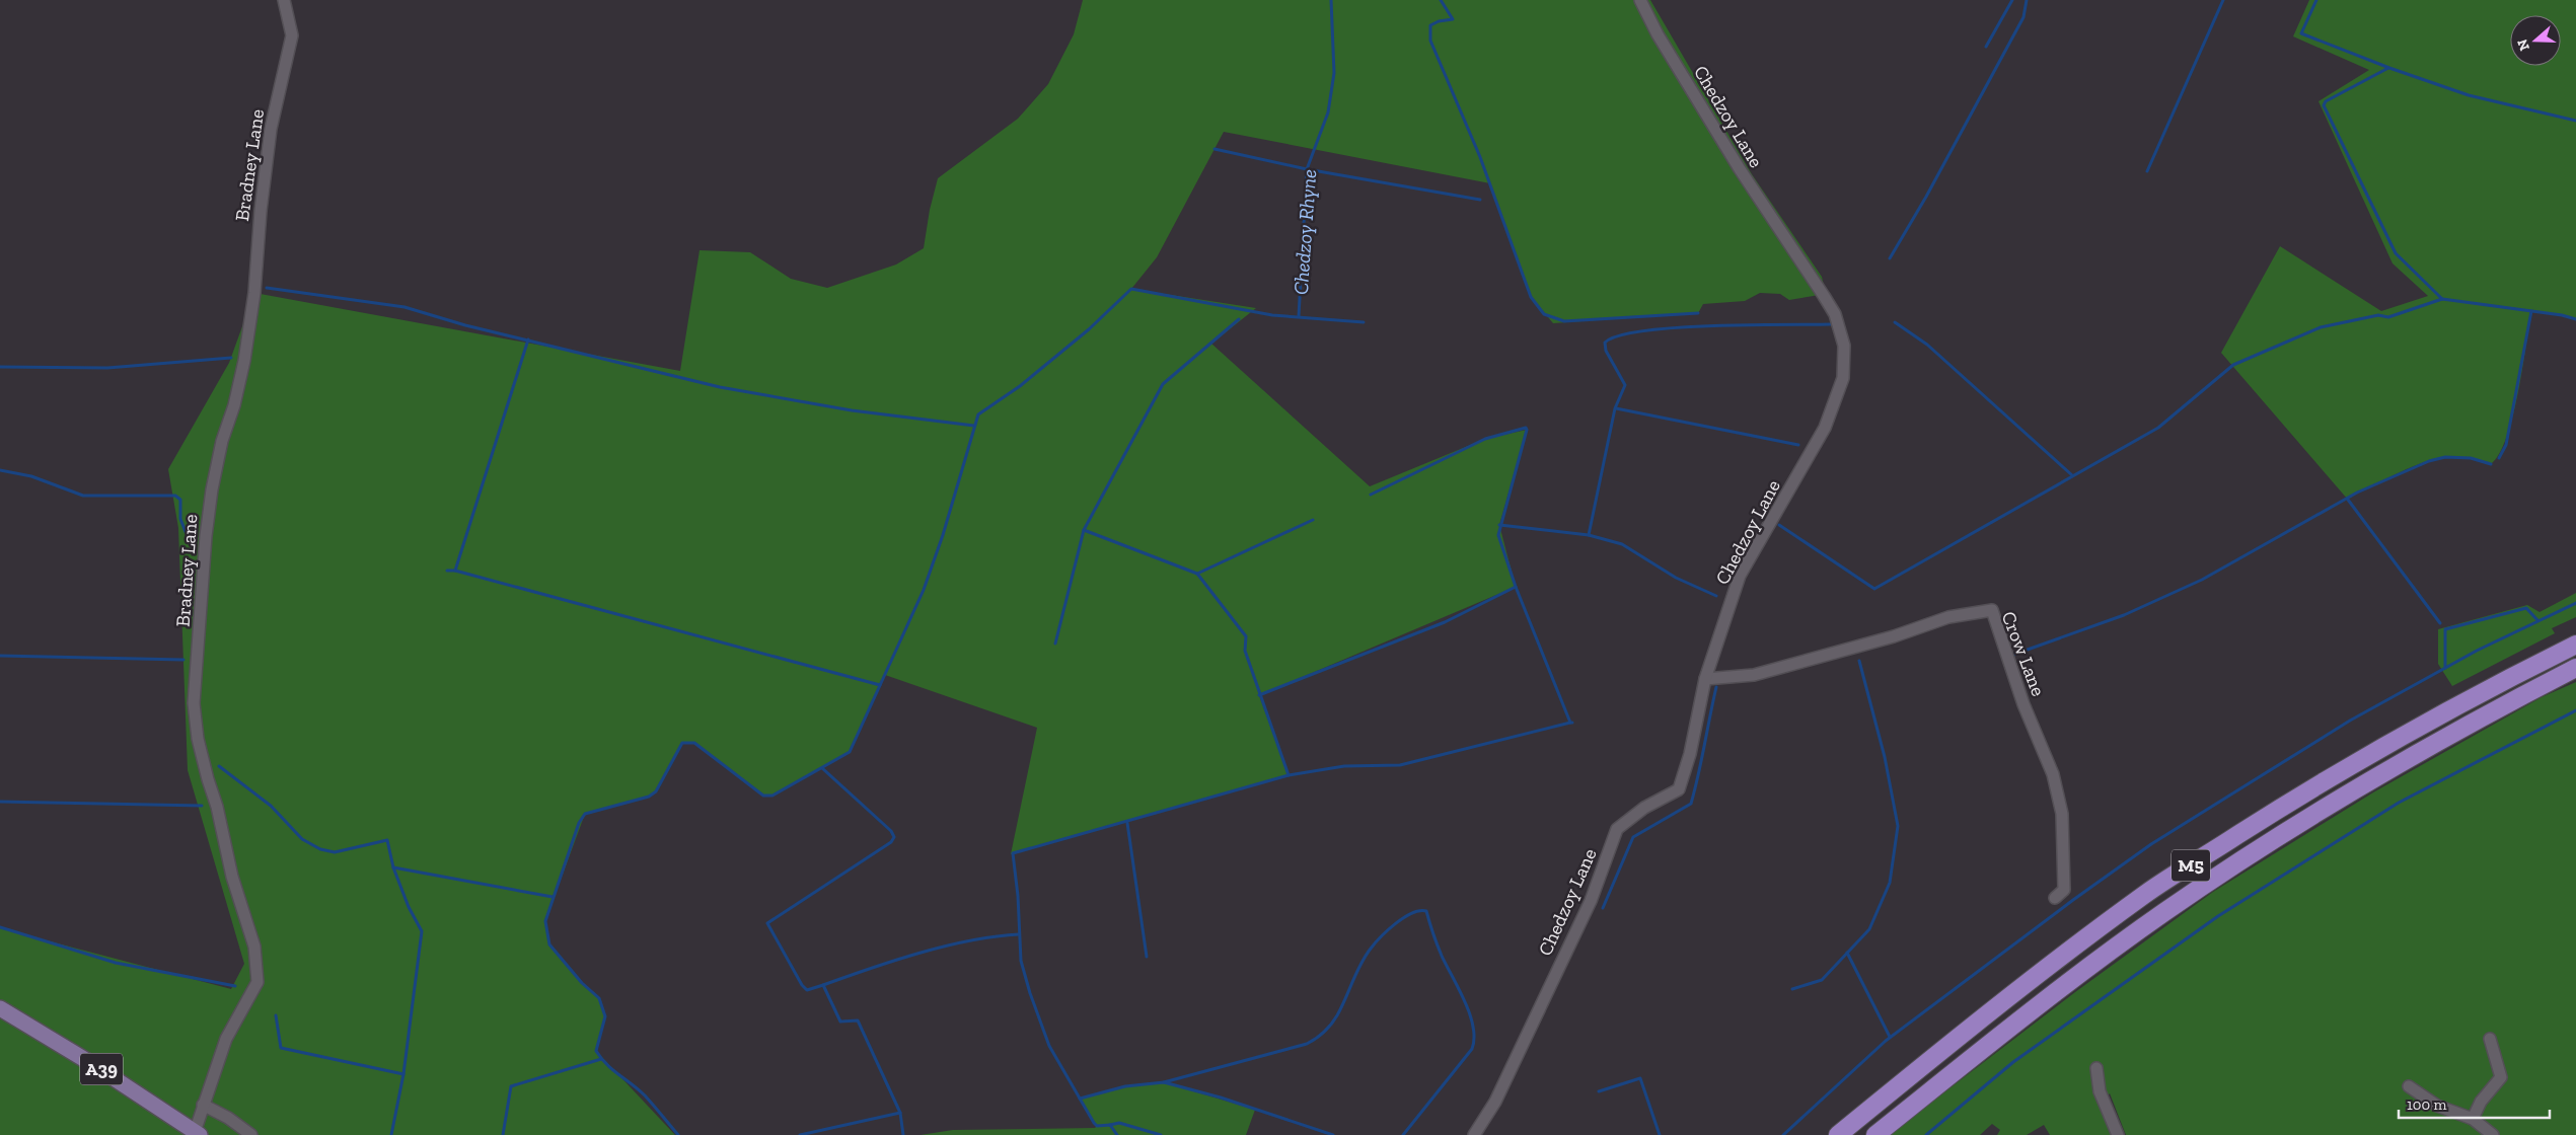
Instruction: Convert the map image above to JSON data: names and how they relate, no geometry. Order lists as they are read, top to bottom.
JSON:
{
  "streets": {
    "highway": ["M5"],
    "main road": ["A39"],
    "street": ["Chedzoy Lane", "Bradney Lane", "Crow Lane"]
  },
  "crossings": [
    ["Chedzoy Lane", "Crow Lane"],
    ["Bradney Lane", "A39"]
  ],
  "water": ["Chedzoy Rhyne"],
  "scale_bar": "100 m",
  "north": "left"
}
